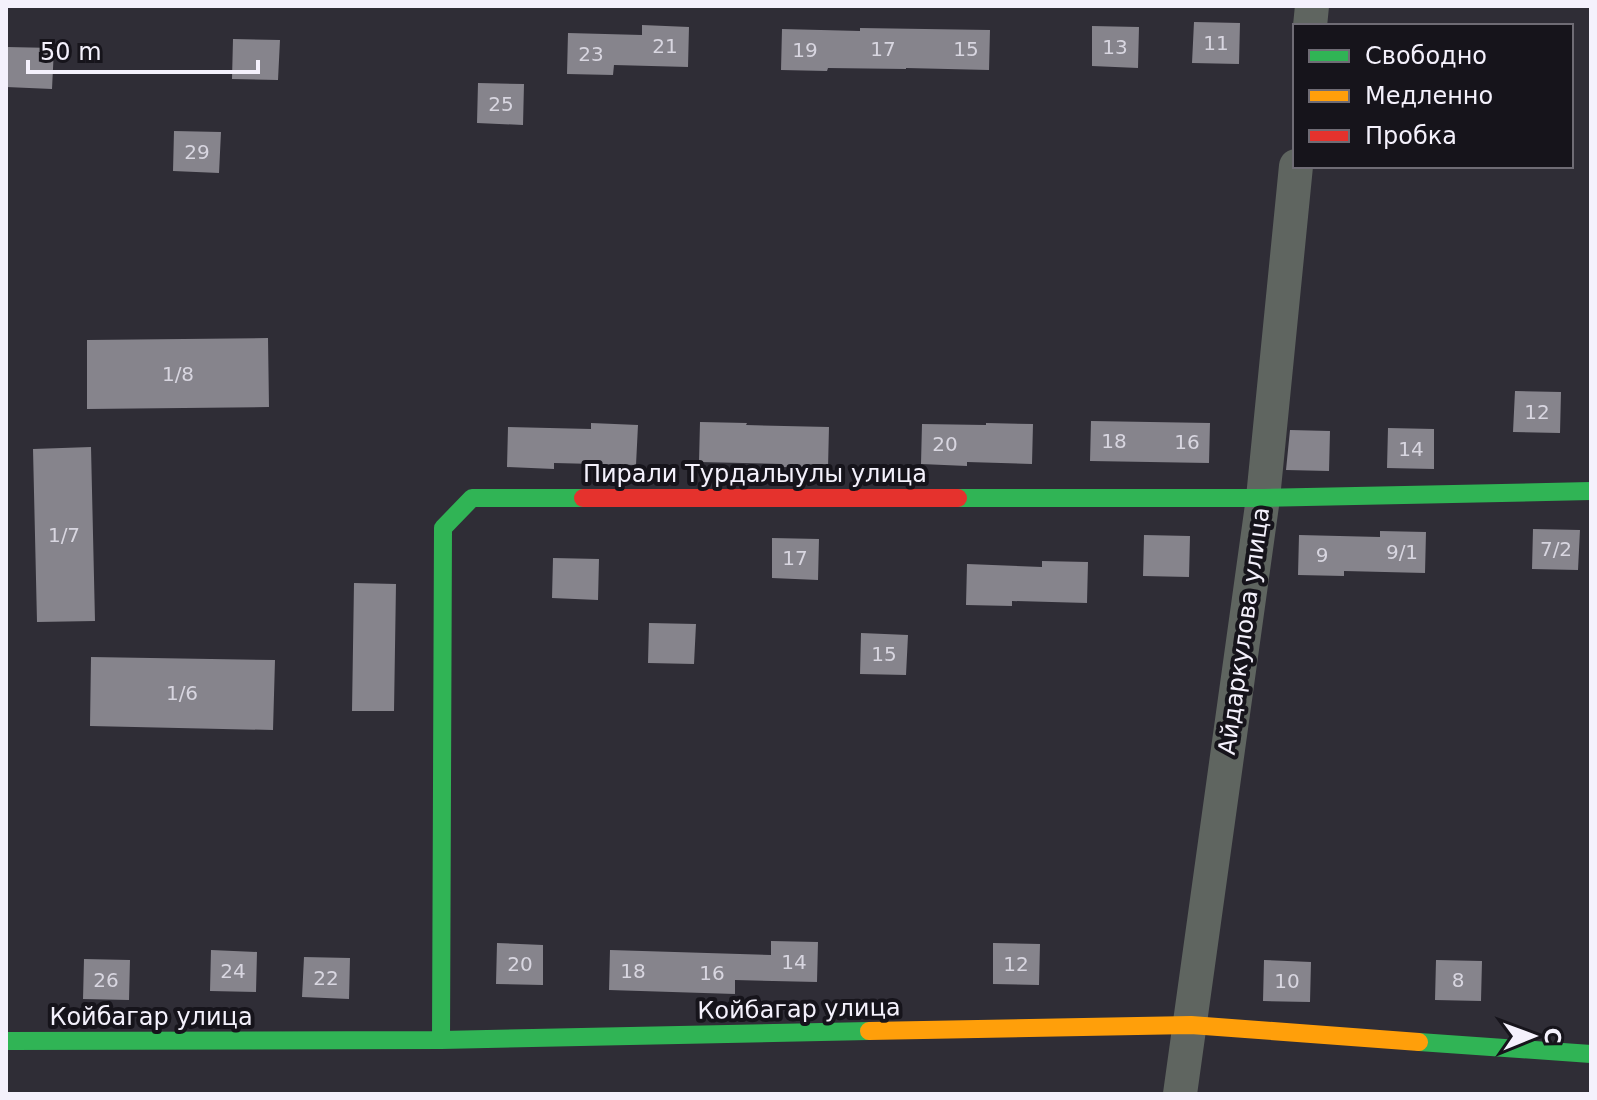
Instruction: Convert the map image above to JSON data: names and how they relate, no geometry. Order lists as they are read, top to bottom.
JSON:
{
  "streets": {
    "street": ["Пирали Турдалыулы улица", "Айдаркулова улица", "Койбагар улица"]
  },
  "crossings": [
    ["Пирали Турдалыулы улица", "Айдаркулова улица"],
    ["Пирали Турдалыулы улица", "Койбагар улица"],
    ["Айдаркулова улица", "Койбагар улица"]
  ],
  "house_numbers": [
    "11",
    "21",
    "13",
    "17",
    "15",
    "19",
    "23",
    "25",
    "29",
    "1/8",
    "12",
    "18",
    "16",
    "20",
    "14",
    "1/7",
    "7/2",
    "9/1",
    "9",
    "17",
    "15",
    "1/6",
    "14",
    "20",
    "12",
    "24",
    "18",
    "16",
    "22",
    "26",
    "8",
    "10"
  ],
  "legend": ["Свободно", "Медленно", "Пробка"],
  "scale_bar": "50 m",
  "north": "right"
}
